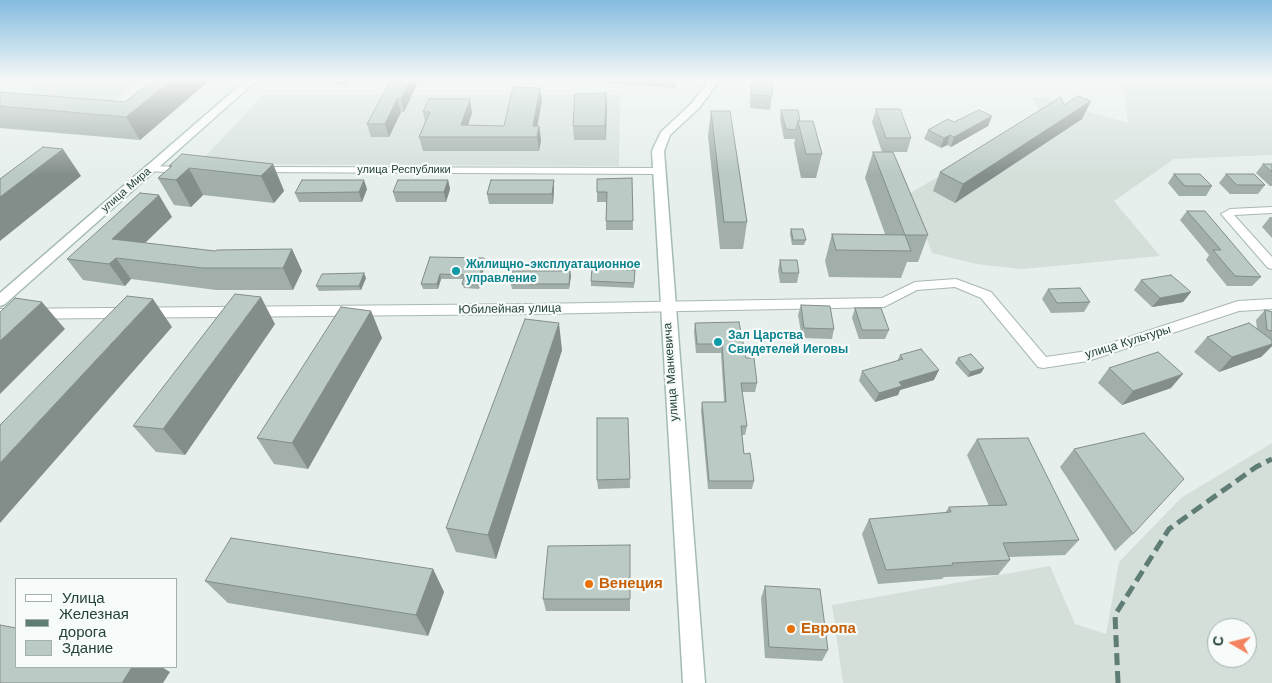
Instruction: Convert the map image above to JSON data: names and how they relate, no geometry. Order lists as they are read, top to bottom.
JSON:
{
  "streets": {
    "street": [
      "улица Республики",
      "улица Мира",
      "Юбилейная улица",
      "улица Культуры",
      "улица Манкевича"
    ]
  },
  "crossings": [
    ["улица Республики", "улица Манкевича"],
    ["Юбилейная улица", "улица Культуры"],
    ["Юбилейная улица", "улица Манкевича"]
  ],
  "places": [
    "Жилищно-эксплуатационное управление",
    "Зал Царства Свидетелей Иеговы",
    "Венеция",
    "Европа"
  ],
  "legend": ["Улица", "Железная дорога", "Здание"],
  "north": "left"
}
